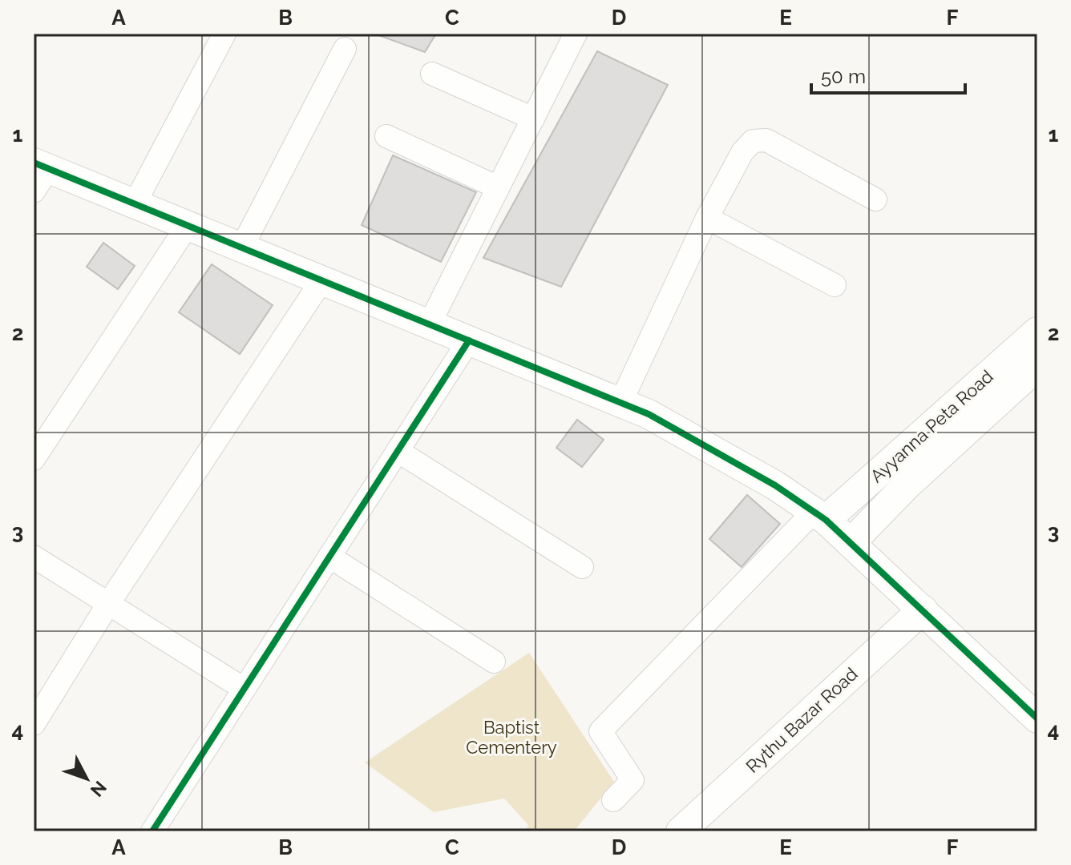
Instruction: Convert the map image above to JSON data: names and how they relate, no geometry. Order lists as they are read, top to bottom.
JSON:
{
  "streets": {
    "street": ["Ayyanna Peta Road", "Rythu Bazar Road"]
  },
  "parks": ["Baptist Cementery"],
  "scale_bar": "50 m",
  "north": "bottom right",
  "grid": {
    "columns": [
      "A",
      "B",
      "C",
      "D",
      "E",
      "F"
    ],
    "rows": [
      "1",
      "2",
      "3",
      "4"
    ]
  }
}
